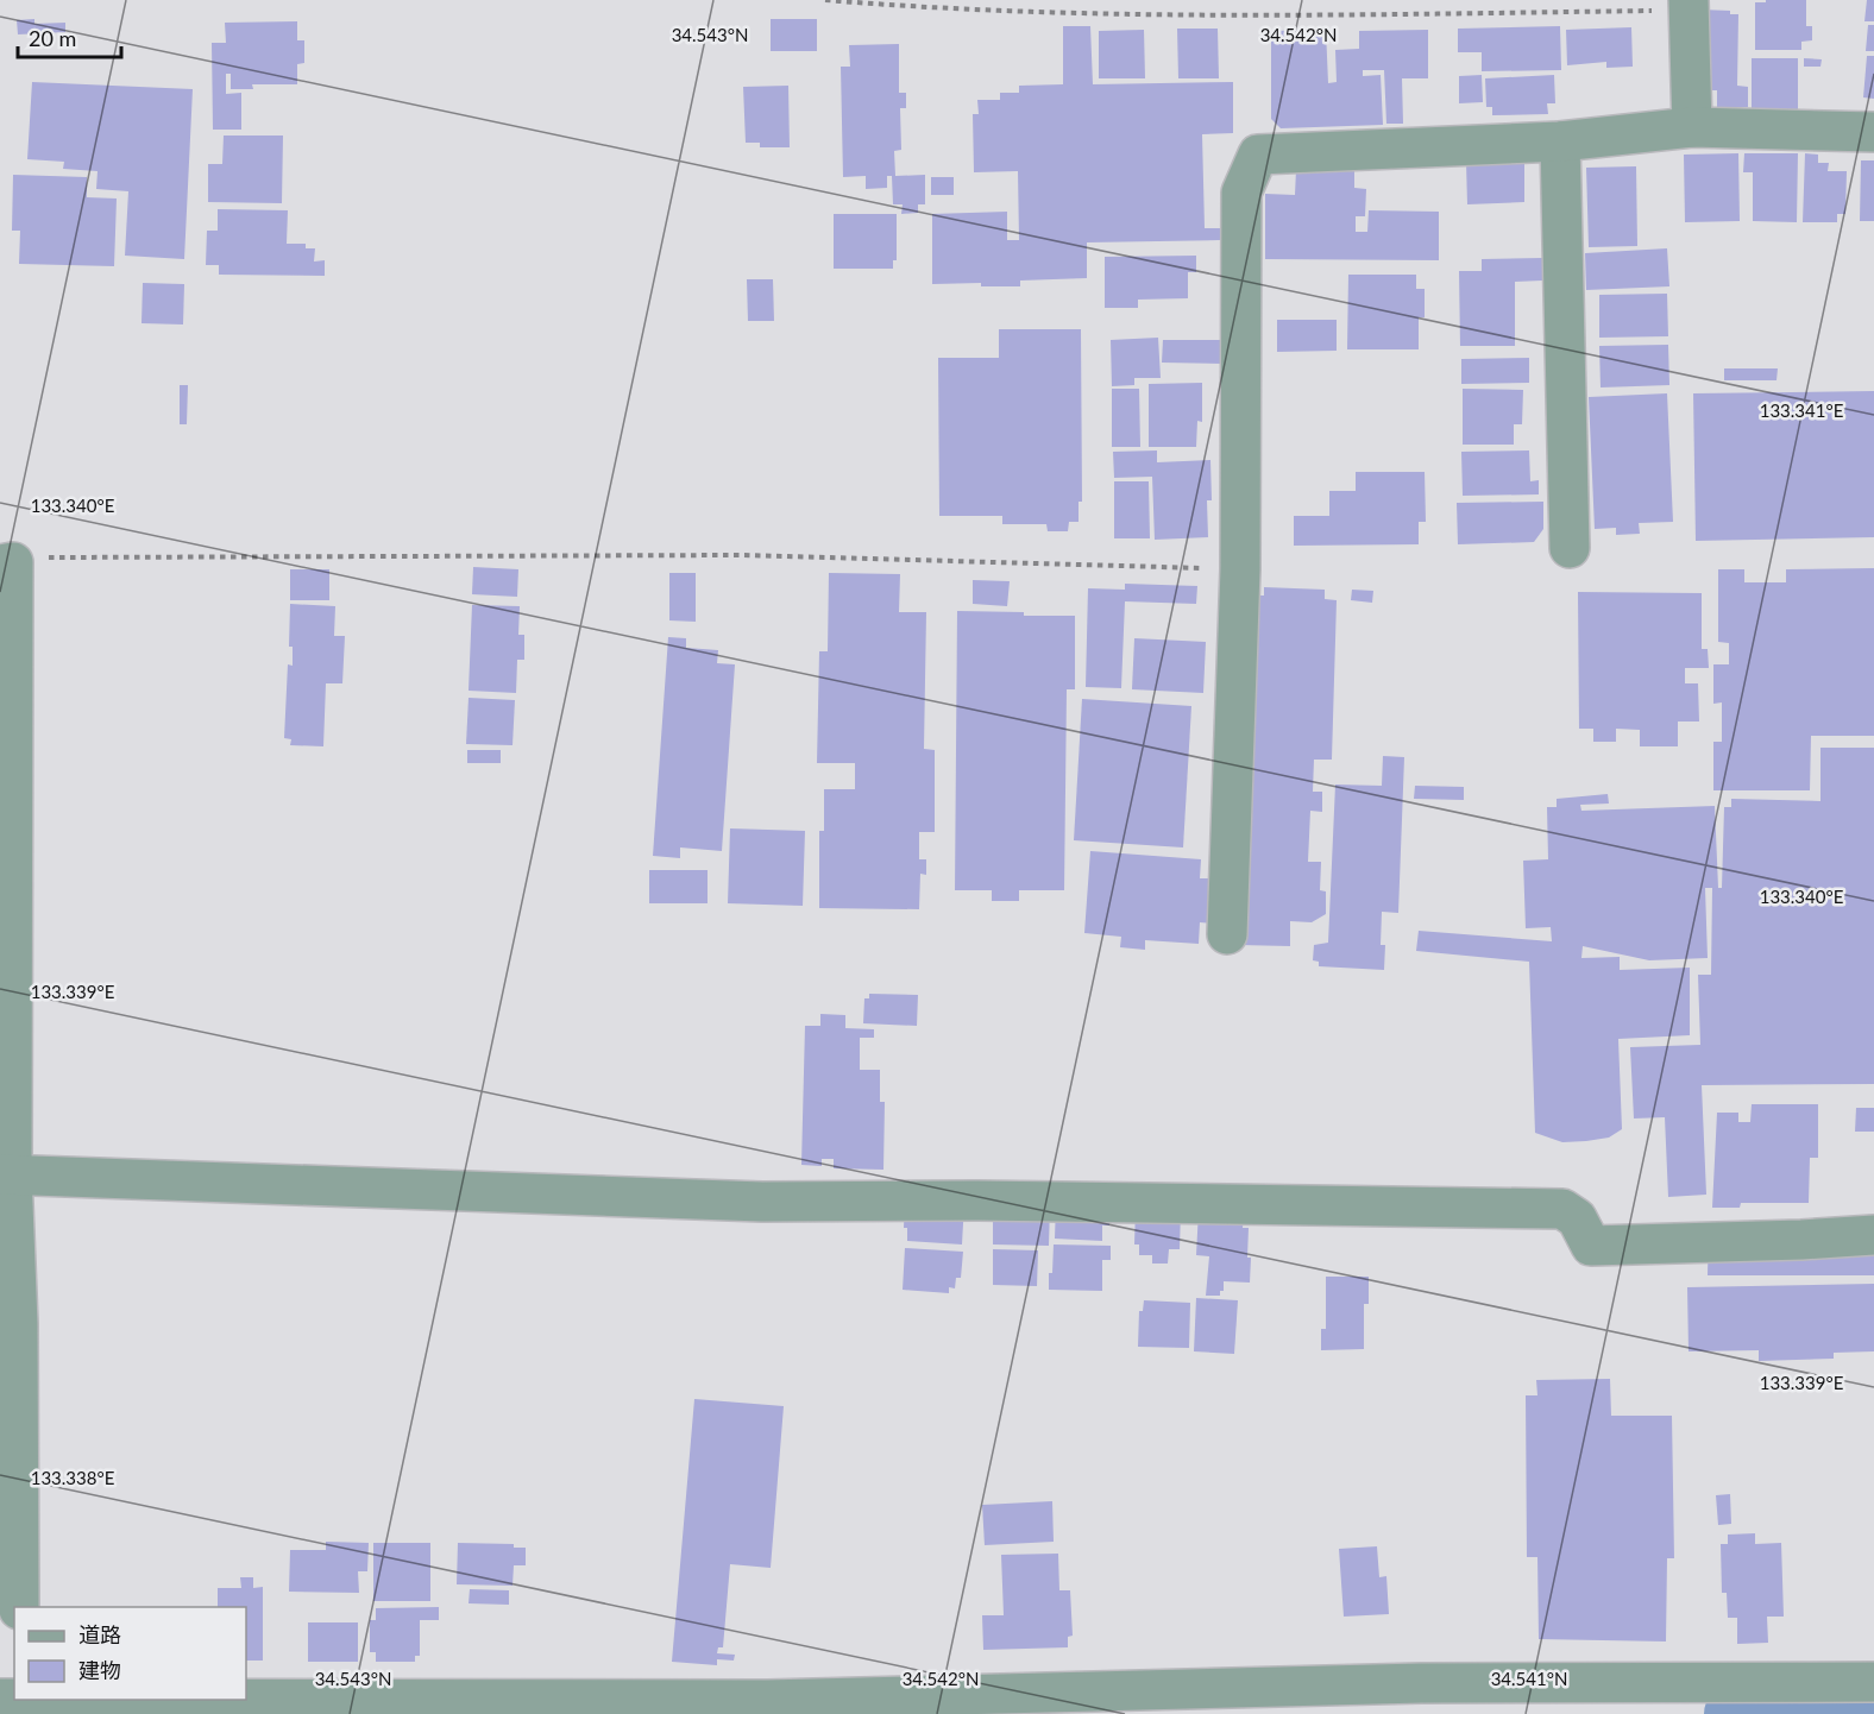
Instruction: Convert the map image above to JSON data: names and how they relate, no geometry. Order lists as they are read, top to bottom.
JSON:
{
  "legend": ["道路", "建物"],
  "scale_bar": "20 m",
  "coordinates": [
    "34.543°N",
    "34.542°N",
    "133.341°E",
    "133.340°E",
    "133.339°E",
    "133.338°E",
    "34.541°N"
  ]
}
